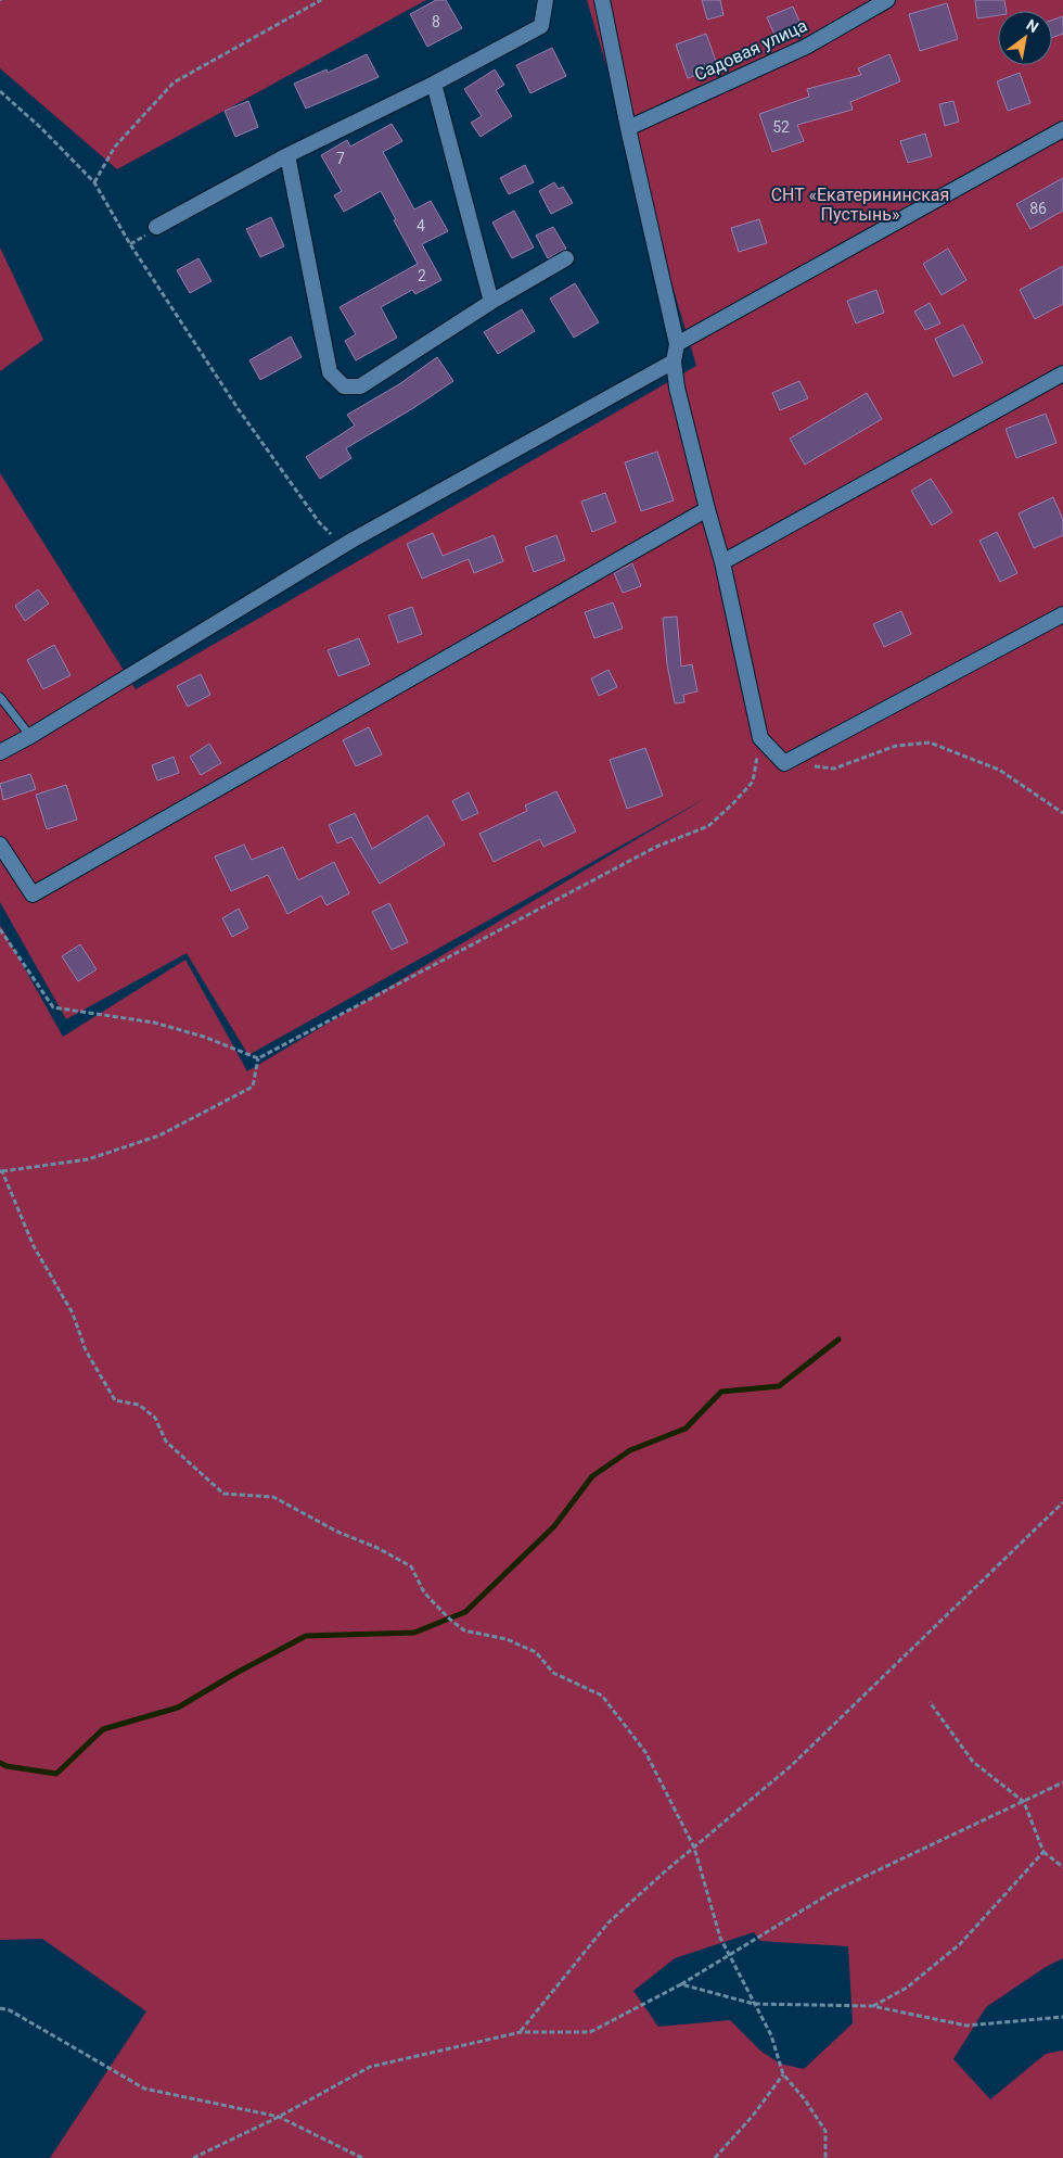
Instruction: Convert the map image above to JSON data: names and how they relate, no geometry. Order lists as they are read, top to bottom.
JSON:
{
  "streets": {
    "street": ["Садовая улица"]
  },
  "parks": ["СНТ «Екатерининская Пустынь»"],
  "house_numbers": [
    "8",
    "52",
    "7",
    "86",
    "4",
    "2"
  ],
  "north": "top right"
}
